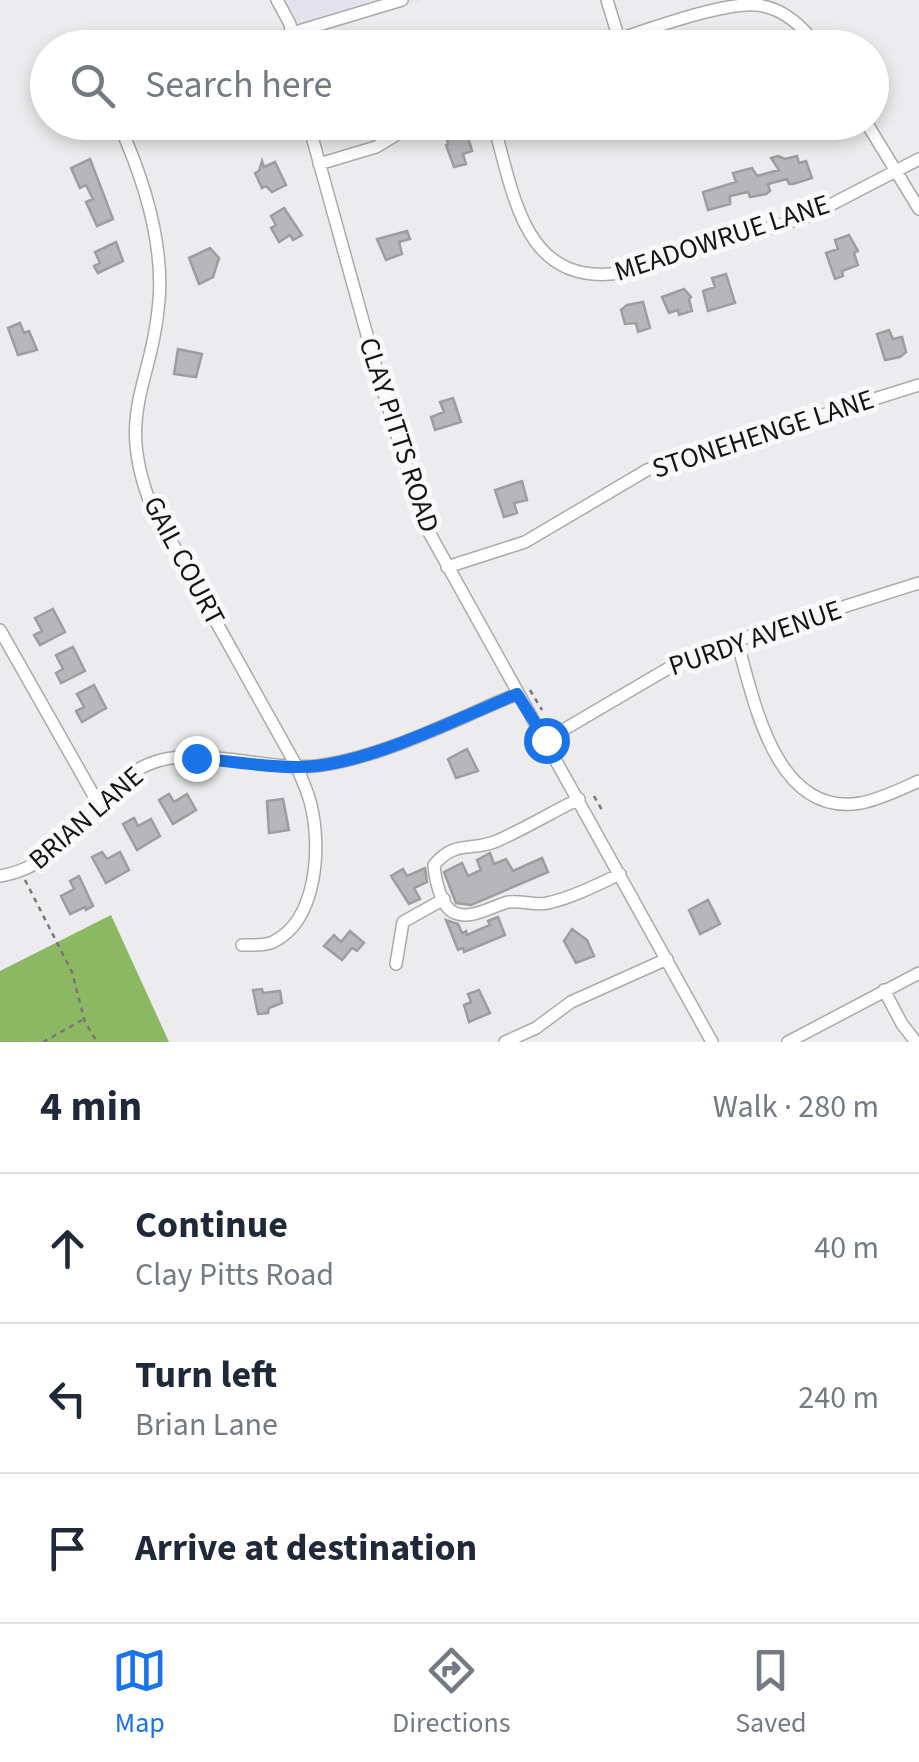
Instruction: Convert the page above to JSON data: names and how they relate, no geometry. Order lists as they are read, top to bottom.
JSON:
{
  "streets": {
    "street": [
      "MEADOWRUE LANE",
      "STONEHENGE LANE",
      "CLAY PITTS ROAD",
      "GAIL COURT",
      "PURDY AVENUE",
      "BRIAN LANE"
    ]
  },
  "crossings": [
    ["STONEHENGE LANE", "CLAY PITTS ROAD"],
    ["CLAY PITTS ROAD", "PURDY AVENUE"],
    ["CLAY PITTS ROAD", "BRIAN LANE"],
    ["GAIL COURT", "BRIAN LANE"]
  ],
  "page": {
    "search": "Search here",
    "heading": ["4 min", "Walk · 280 m"],
    "list": [
      ["Continue", "Clay Pitts Road", "40 m"],
      ["Turn left", "Brian Lane", "240 m"],
      "Arrive at destination"
    ],
    "nav": ["Map", "Directions", "Saved"]
  }
}
